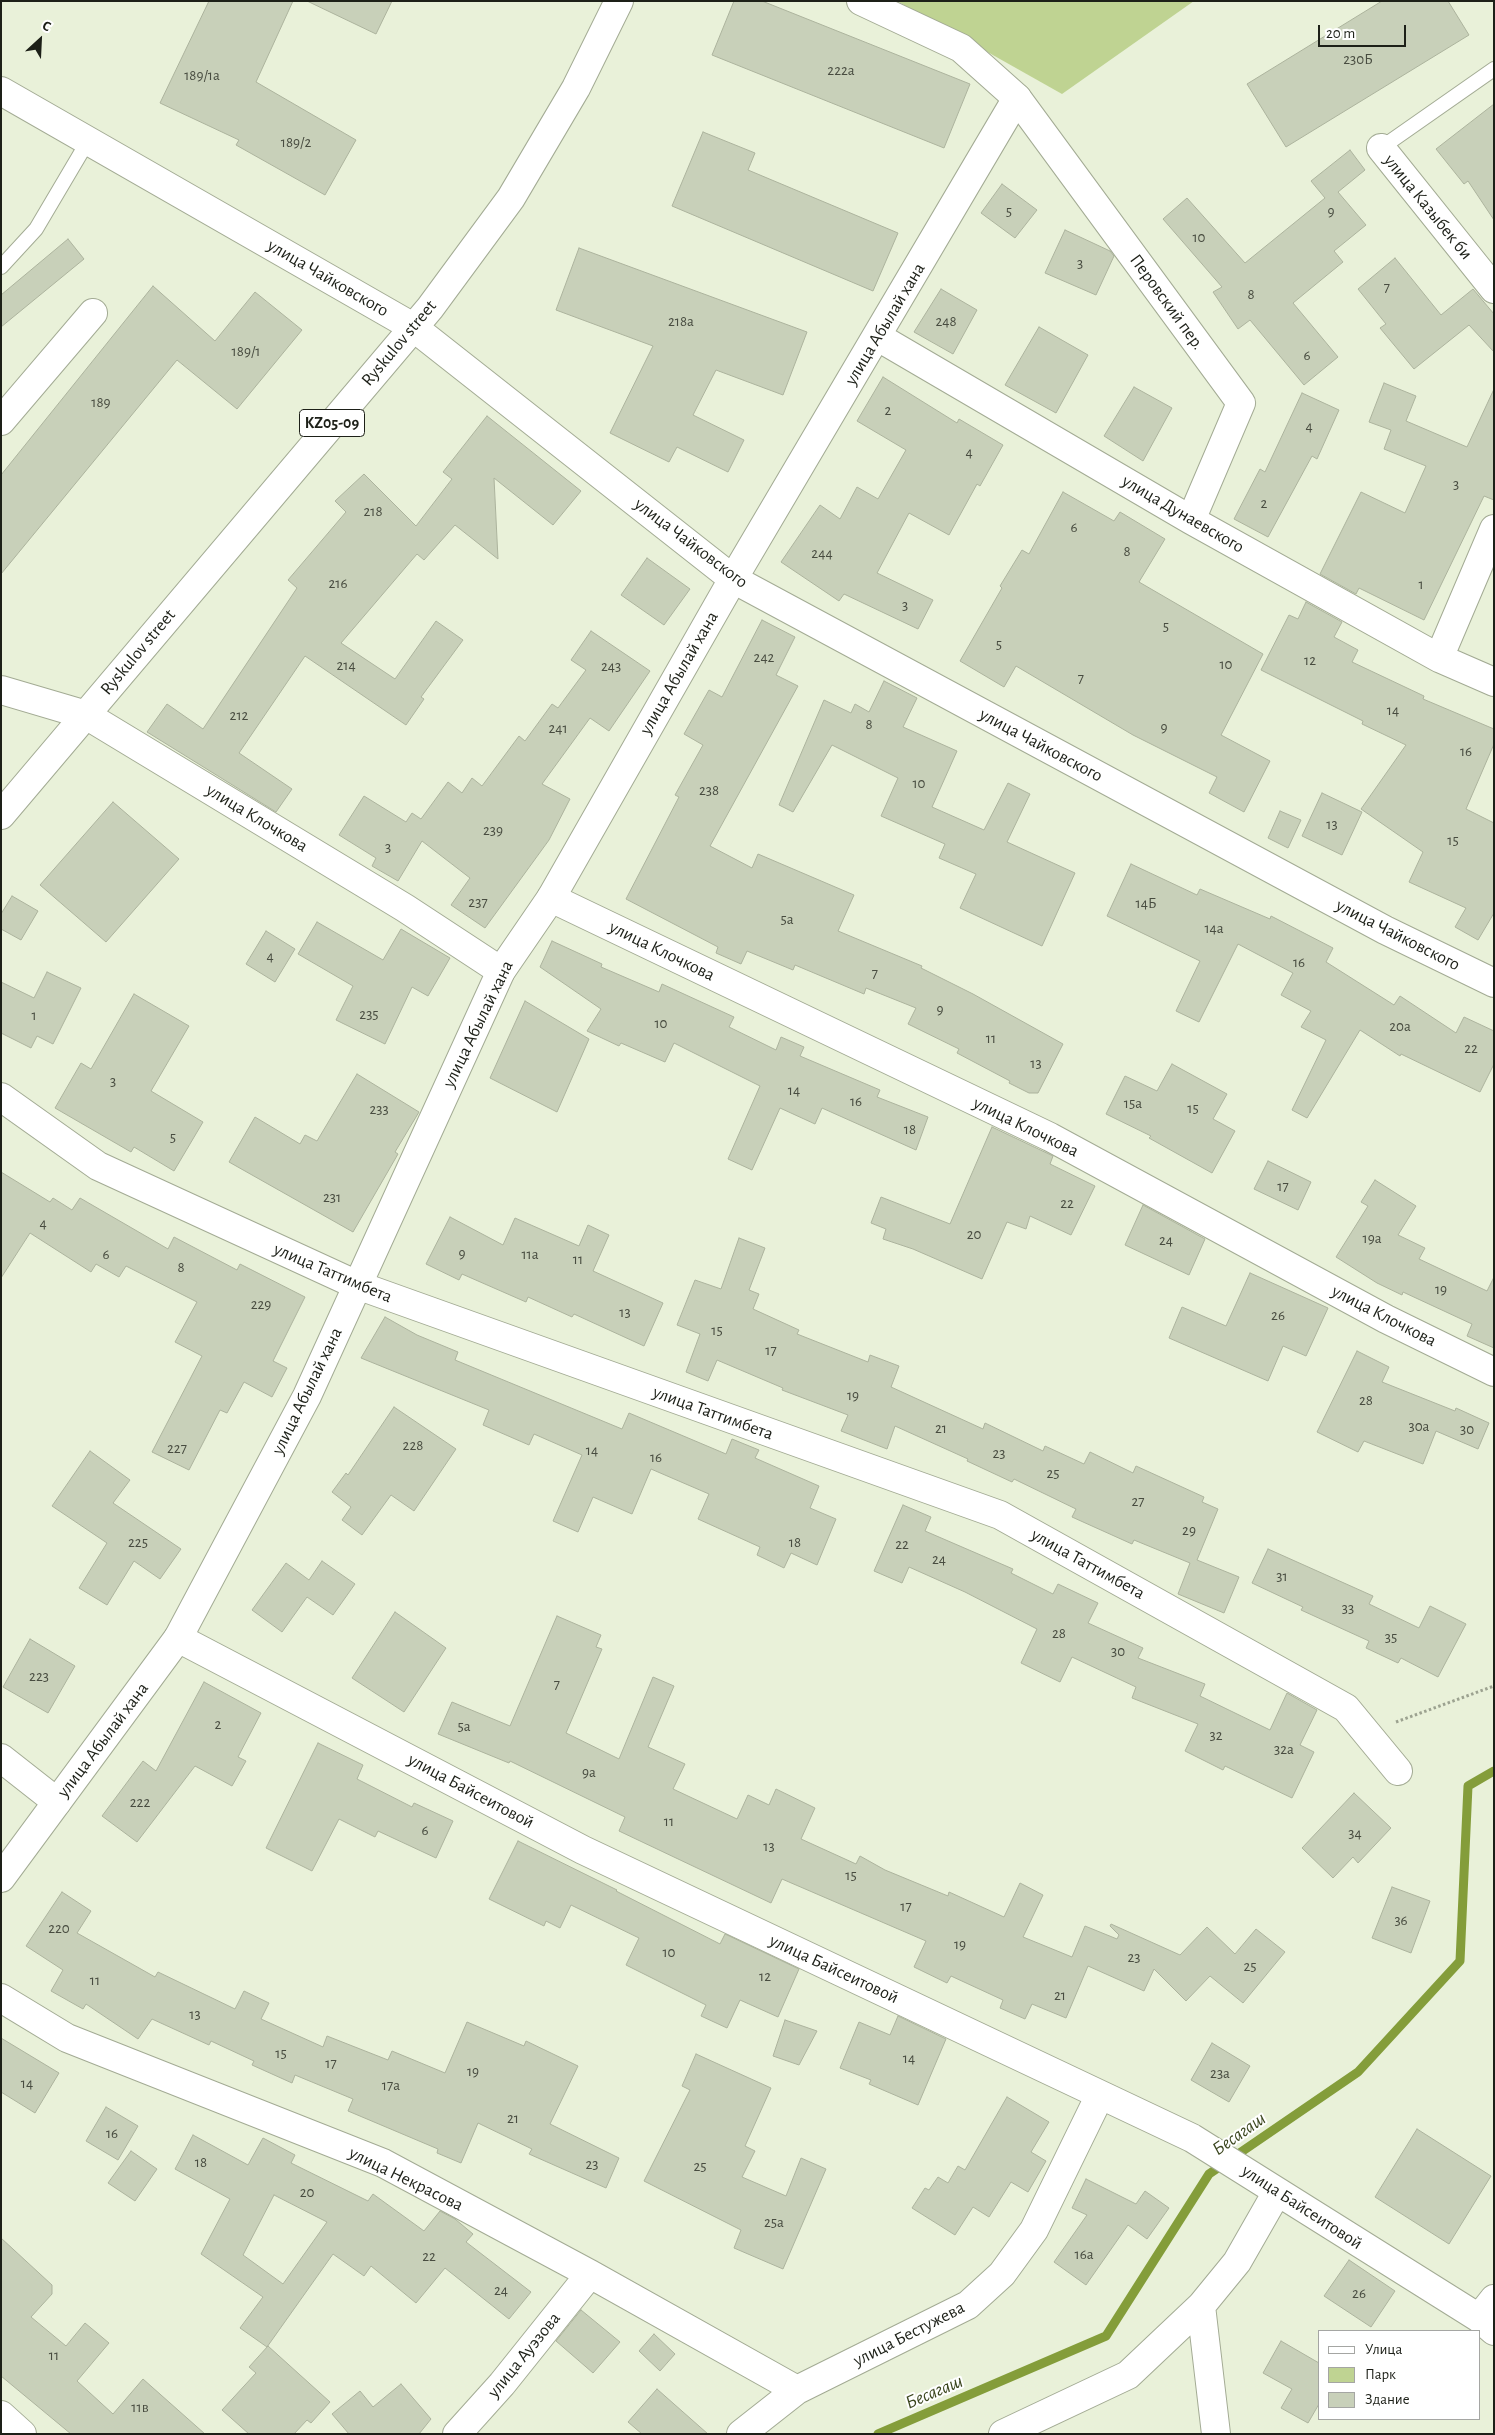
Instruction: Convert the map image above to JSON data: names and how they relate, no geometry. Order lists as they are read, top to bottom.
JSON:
{
  "streets": {
    "street": [
      "улица Казыбек би",
      "улица Чайковского",
      "Перовский пер.",
      "улица Абылай хана",
      "Ryskulov street",
      "KZ05-09",
      "улица Дунаевского",
      "улица Клочкова",
      "улица Таттимбета",
      "улица Байсеитовой",
      "улица Некрасова",
      "улица Бестужева",
      "улица Ауэзова"
    ]
  },
  "crossings": [
    ["улица Чайковского", "улица Абылай хана"],
    ["улица Чайковского", "Ryskulov street"],
    ["Перовский пер.", "улица Абылай хана"],
    ["Перовский пер.", "улица Дунаевского"],
    ["улица Абылай хана", "улица Дунаевского"],
    ["улица Абылай хана", "улица Клочкова"],
    ["улица Абылай хана", "улица Таттимбета"],
    ["улица Абылай хана", "улица Байсеитовой"],
    ["Ryskulov street", "улица Клочкова"],
    ["улица Байсеитовой", "улица Бестужева"],
    ["улица Некрасова", "улица Бестужева"],
    ["улица Некрасова", "улица Ауэзова"]
  ],
  "water": ["Бесагаш"],
  "house_numbers": [
    "230Б",
    "222а",
    "189/1а",
    "189/2",
    "5",
    "9",
    "10",
    "3",
    "7",
    "8",
    "218а",
    "248",
    "189/1",
    "6",
    "189",
    "2",
    "4",
    "4",
    "3",
    "2",
    "218",
    "6",
    "8",
    "244",
    "216",
    "1",
    "3",
    "5",
    "5",
    "242",
    "12",
    "10",
    "214",
    "243",
    "7",
    "14",
    "212",
    "8",
    "9",
    "241",
    "16",
    "10",
    "238",
    "13",
    "239",
    "15",
    "3",
    "237",
    "14Б",
    "5а",
    "14а",
    "4",
    "16",
    "7",
    "9",
    "235",
    "1",
    "10",
    "20а",
    "11",
    "22",
    "13",
    "3",
    "14",
    "16",
    "15а",
    "15",
    "233",
    "18",
    "5",
    "17",
    "231",
    "22",
    "4",
    "20",
    "19а",
    "24",
    "9",
    "6",
    "11а",
    "11",
    "8",
    "19",
    "229",
    "13",
    "26",
    "15",
    "17",
    "19",
    "28",
    "30а",
    "21",
    "30",
    "228",
    "227",
    "14",
    "23",
    "16",
    "25",
    "27",
    "29",
    "225",
    "18",
    "22",
    "24",
    "31",
    "33",
    "28",
    "35",
    "30",
    "223",
    "7",
    "2",
    "5а",
    "32",
    "32а",
    "9а",
    "222",
    "11",
    "6",
    "34",
    "13",
    "15",
    "17",
    "36",
    "220",
    "19",
    "10",
    "23",
    "25",
    "12",
    "11",
    "21",
    "13",
    "15",
    "14",
    "17",
    "19",
    "23а",
    "14",
    "17а",
    "21",
    "16",
    "18",
    "23",
    "25",
    "20",
    "25а",
    "16а",
    "22",
    "24",
    "26",
    "11",
    "11в"
  ],
  "legend": ["Улица", "Парк", "Здание"],
  "scale_bar": "20 m",
  "north": "top right"
}
